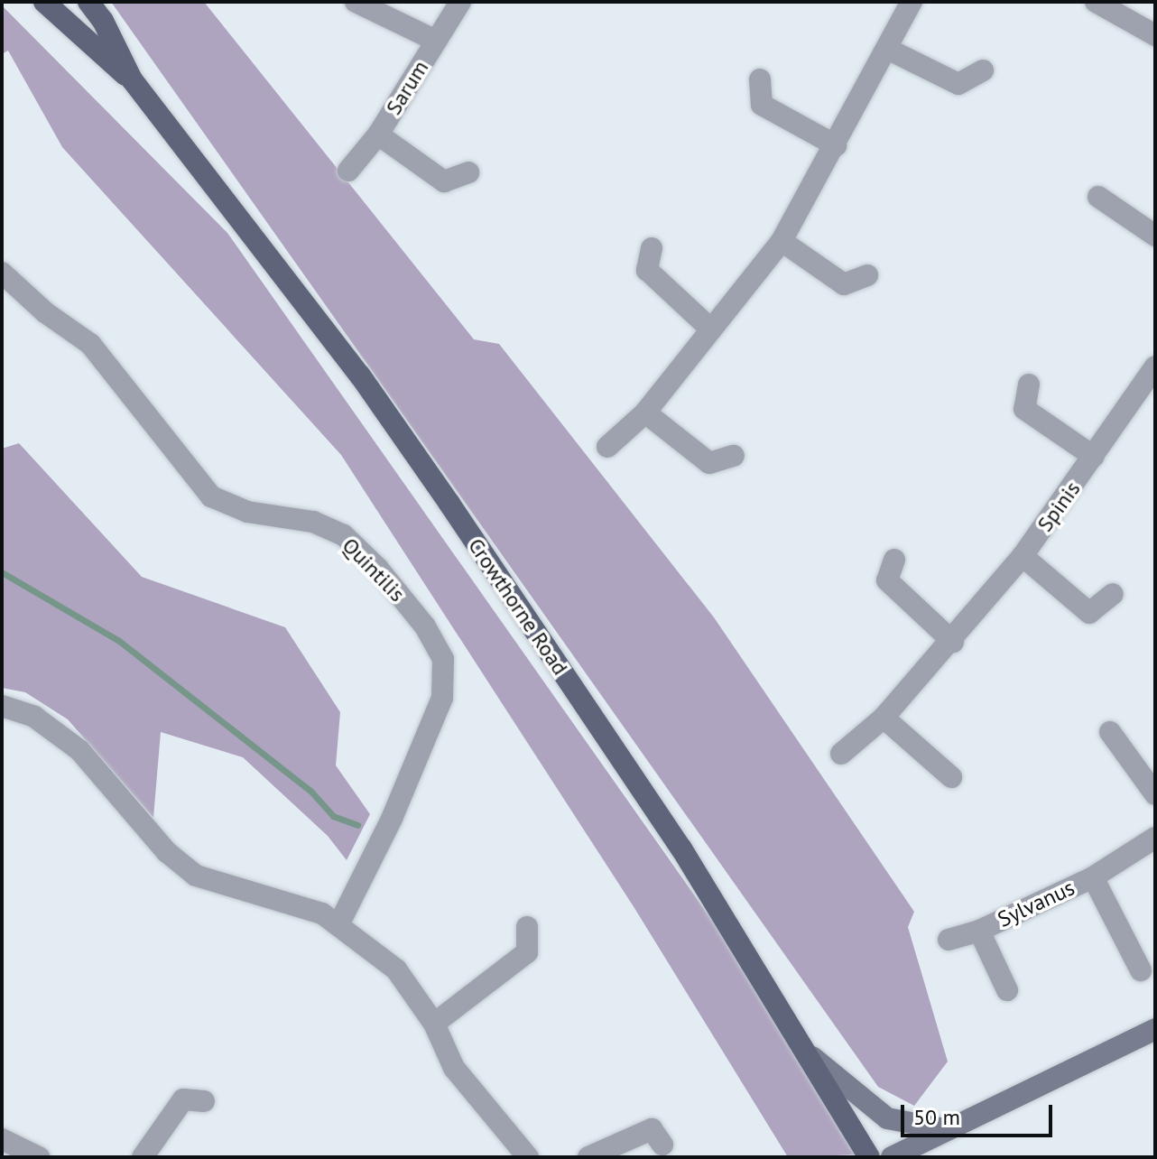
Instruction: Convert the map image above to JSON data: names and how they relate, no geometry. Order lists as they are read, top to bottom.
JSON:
{
  "streets": {
    "main road": ["Crowthorne Road"],
    "street": [
      "Sarum",
      "Spinis",
      "Quintilis",
      "Sylvanus"
    ]
  },
  "scale_bar": "50 m"
}
